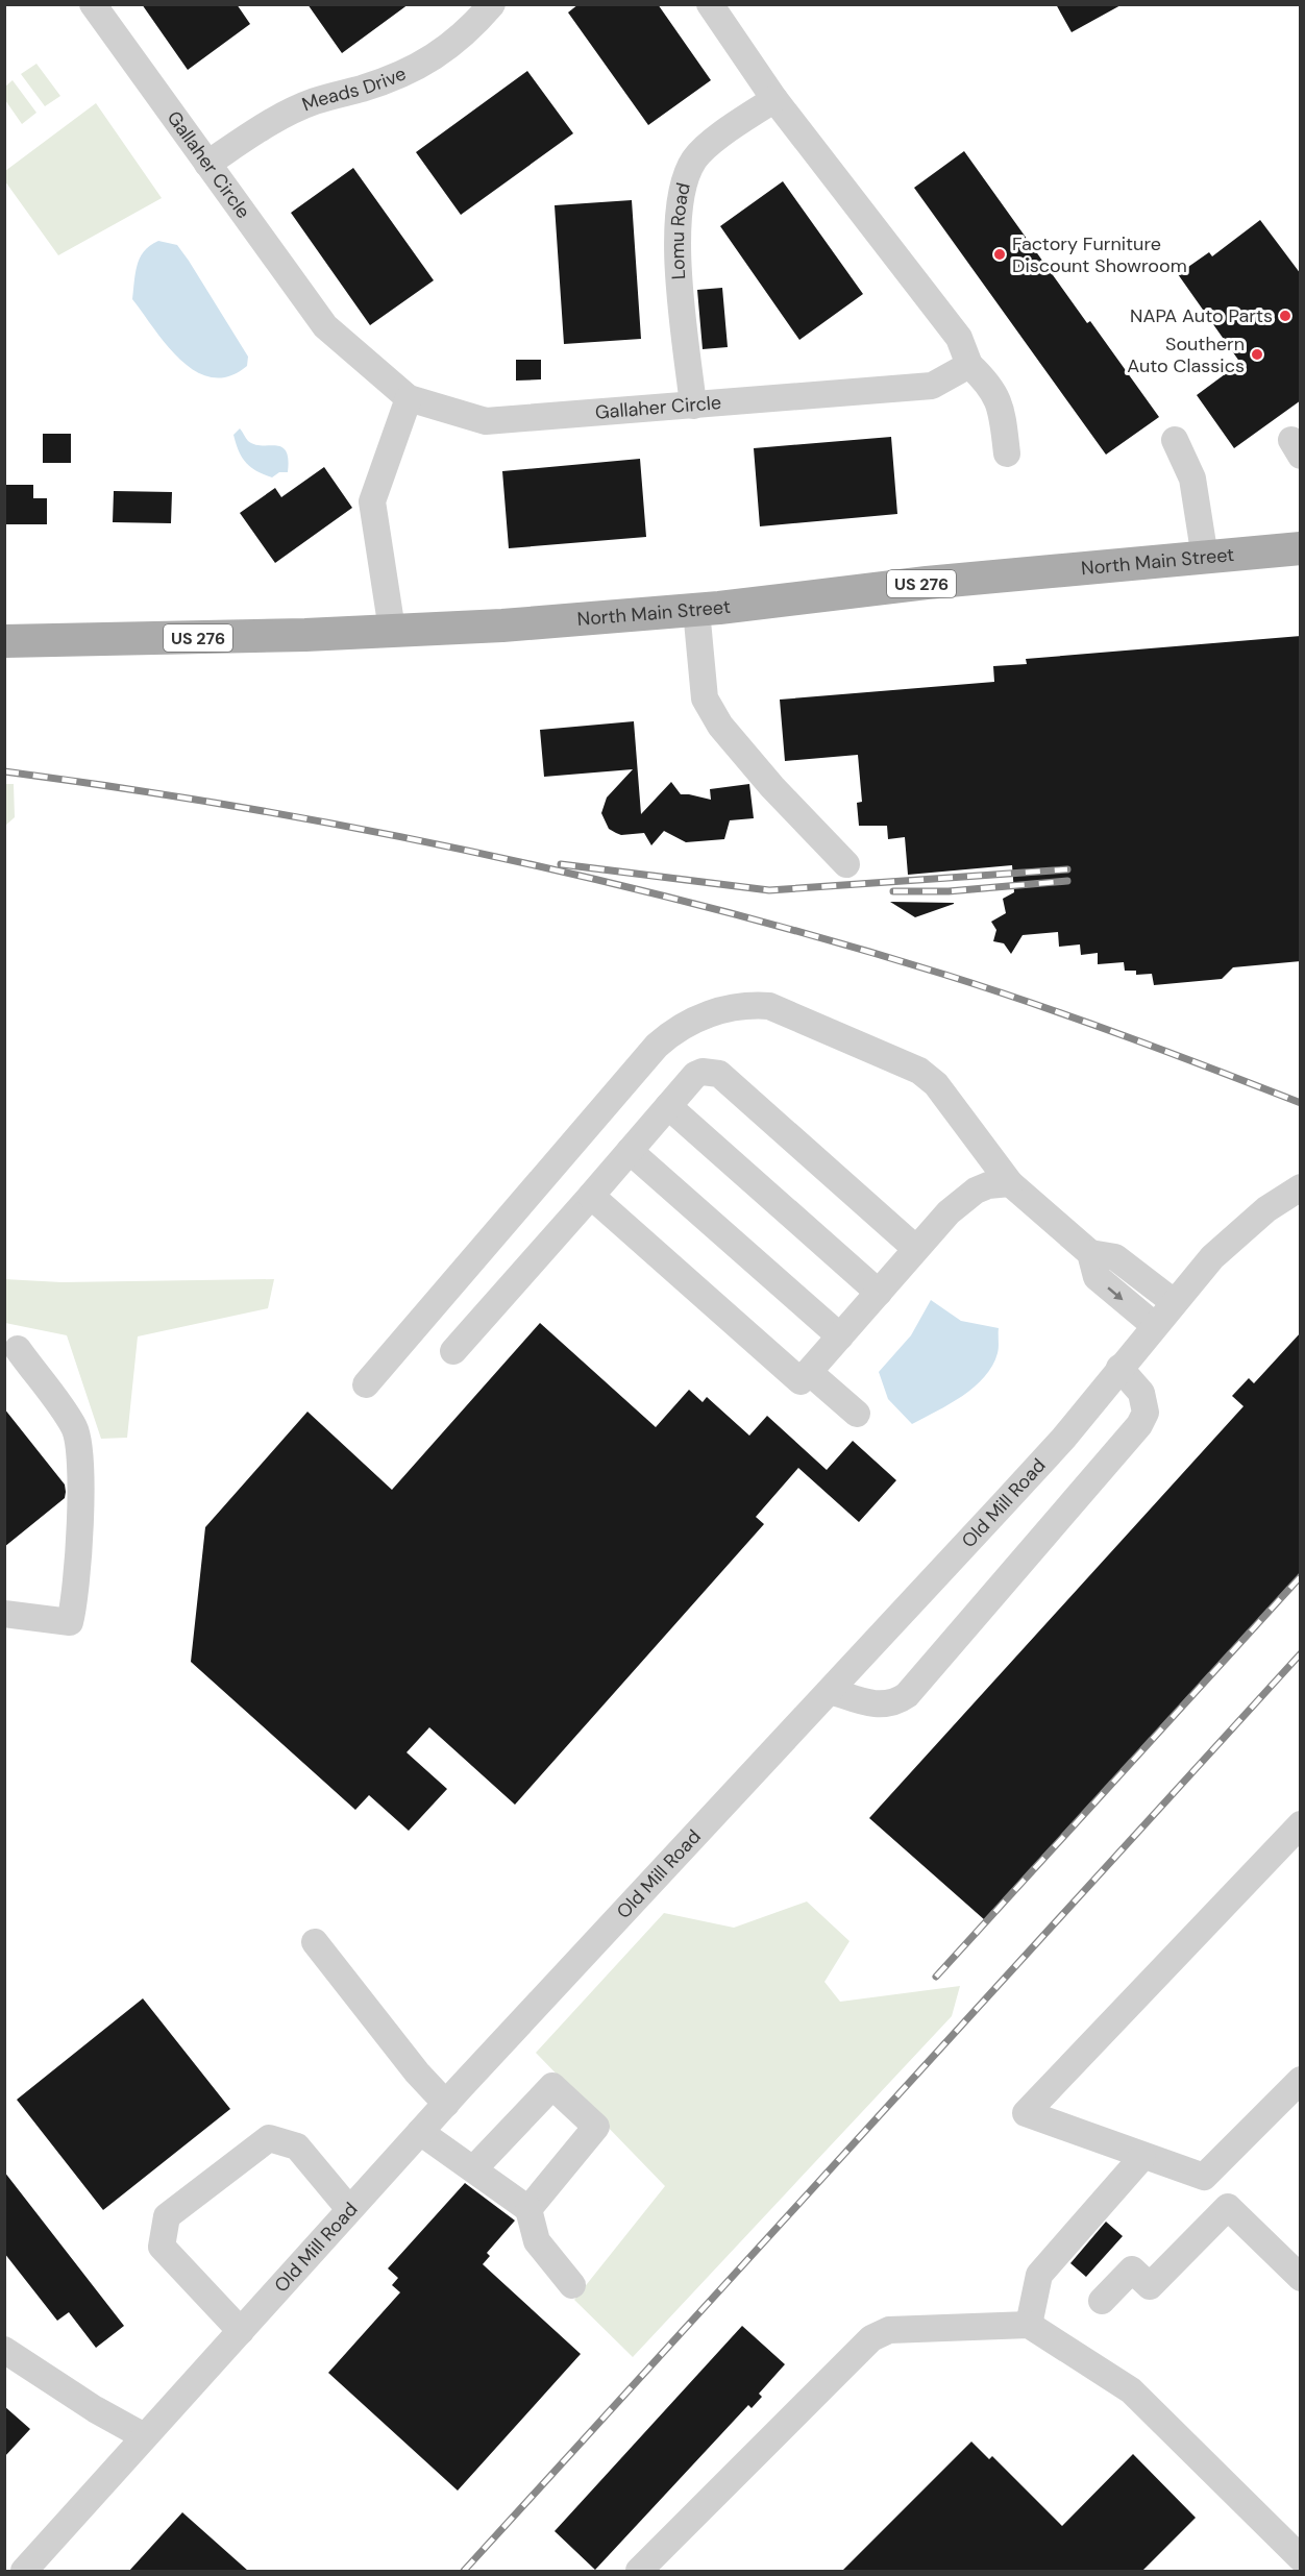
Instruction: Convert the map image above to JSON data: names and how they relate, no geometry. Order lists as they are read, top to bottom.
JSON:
{
  "streets": {
    "main road": ["North Main Street", "US 276"],
    "street": [
      "Meads Drive",
      "Gallaher Circle",
      "Lomu Road",
      "Old Mill Road"
    ]
  },
  "crossings": [
    ["Meads Drive", "Gallaher Circle"],
    ["Gallaher Circle", "Lomu Road"]
  ],
  "places": ["Factory Furniture Discount Showroom", "NAPA Auto Parts", "Southern Auto Classics"]
}
